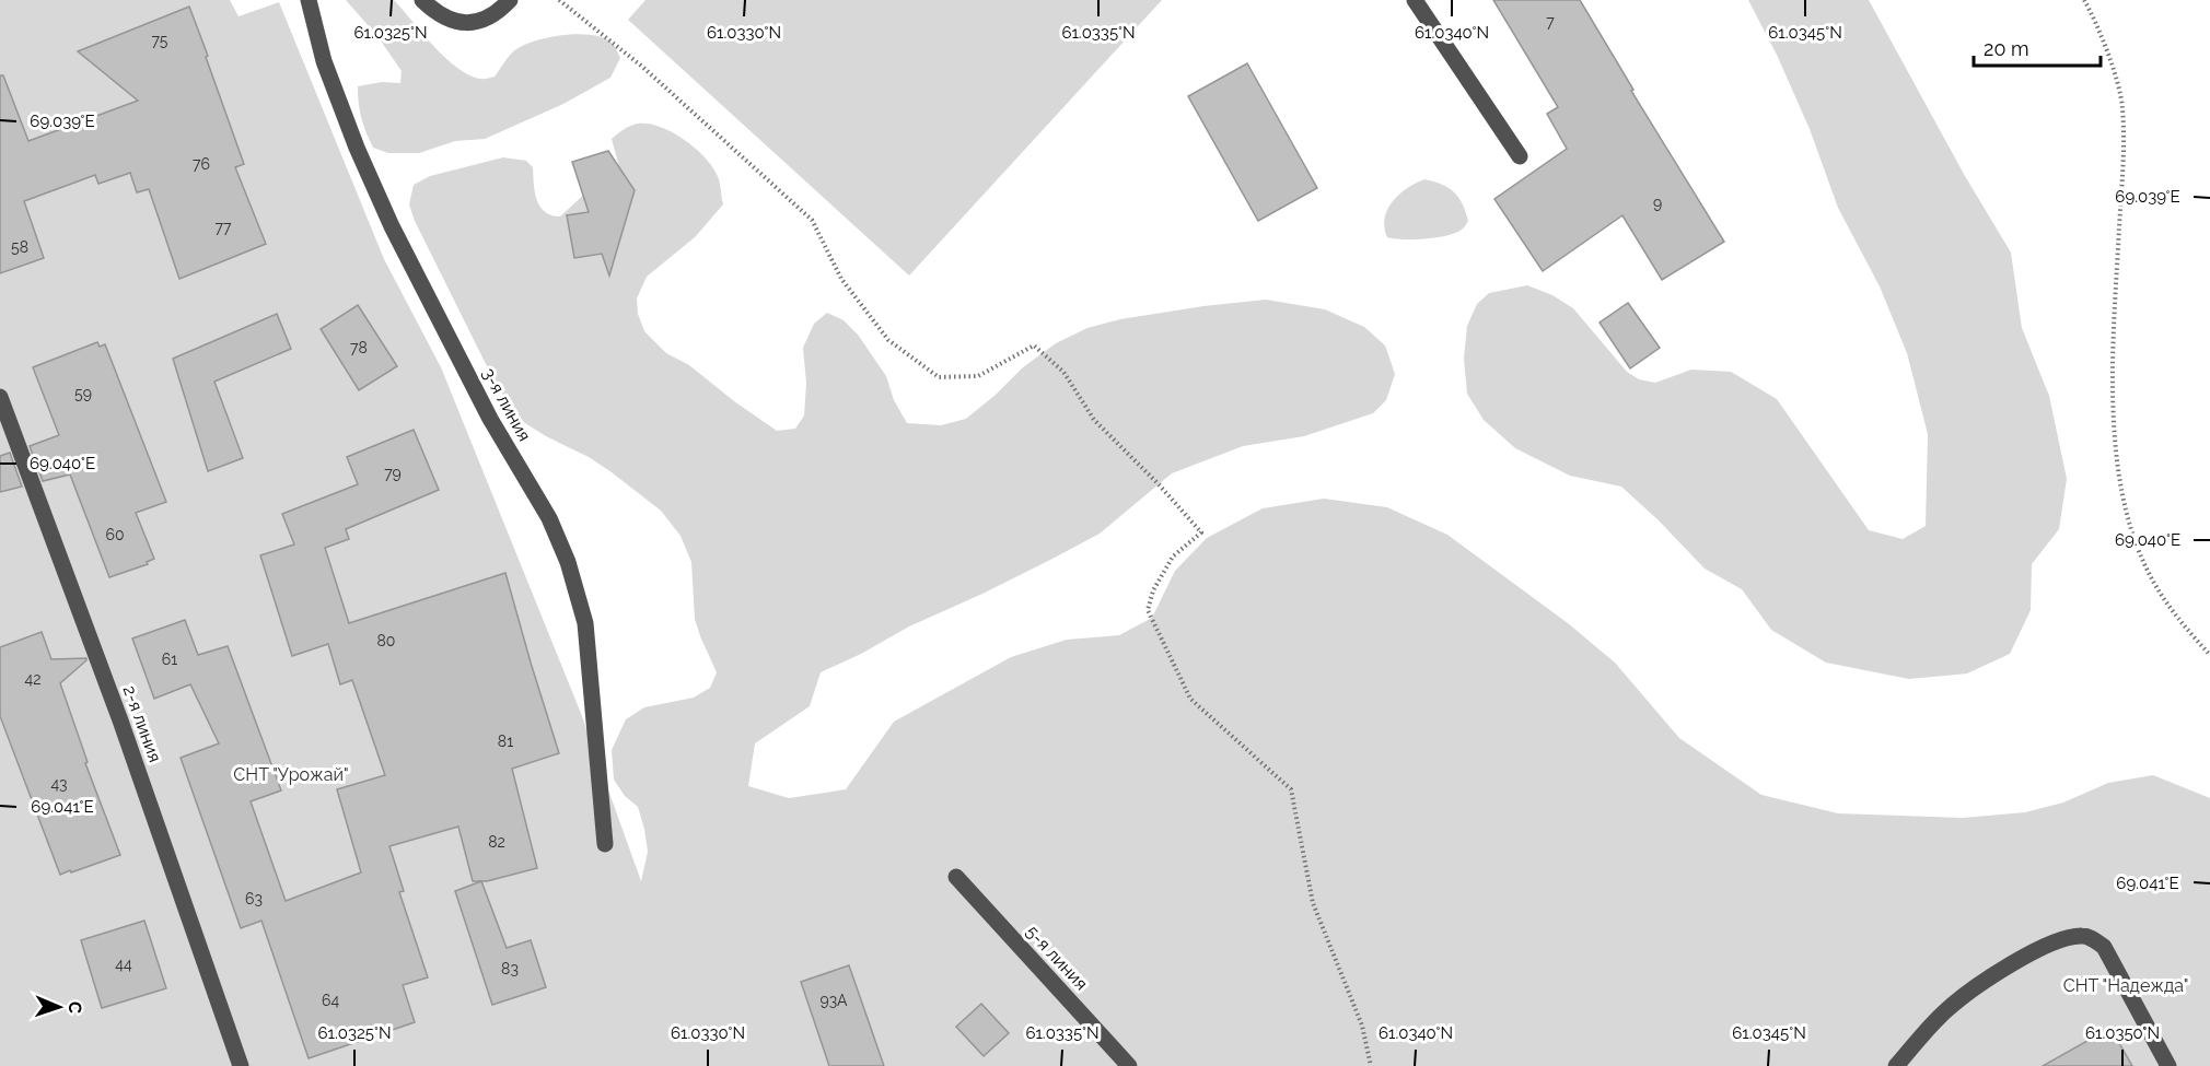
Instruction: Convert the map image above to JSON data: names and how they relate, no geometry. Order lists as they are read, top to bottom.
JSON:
{
  "streets": {
    "street": ["3-я линия", "2-я линия", "5-я линия"]
  },
  "parks": ["СНТ \"Урожай\"", "СНТ \"Надежда\""],
  "house_numbers": [
    "7",
    "75",
    "76",
    "9",
    "77",
    "58",
    "78",
    "59",
    "79",
    "60",
    "80",
    "61",
    "42",
    "81",
    "43",
    "82",
    "63",
    "44",
    "83",
    "64",
    "93А"
  ],
  "scale_bar": "20 m",
  "north": "right",
  "coordinates": [
    "61.0325°N",
    "61.0330°N",
    "61.0335°N",
    "61.0340°N",
    "61.0345°N",
    "69.039°E",
    "69.040°E",
    "69.041°E",
    "61.0350°N"
  ]
}
